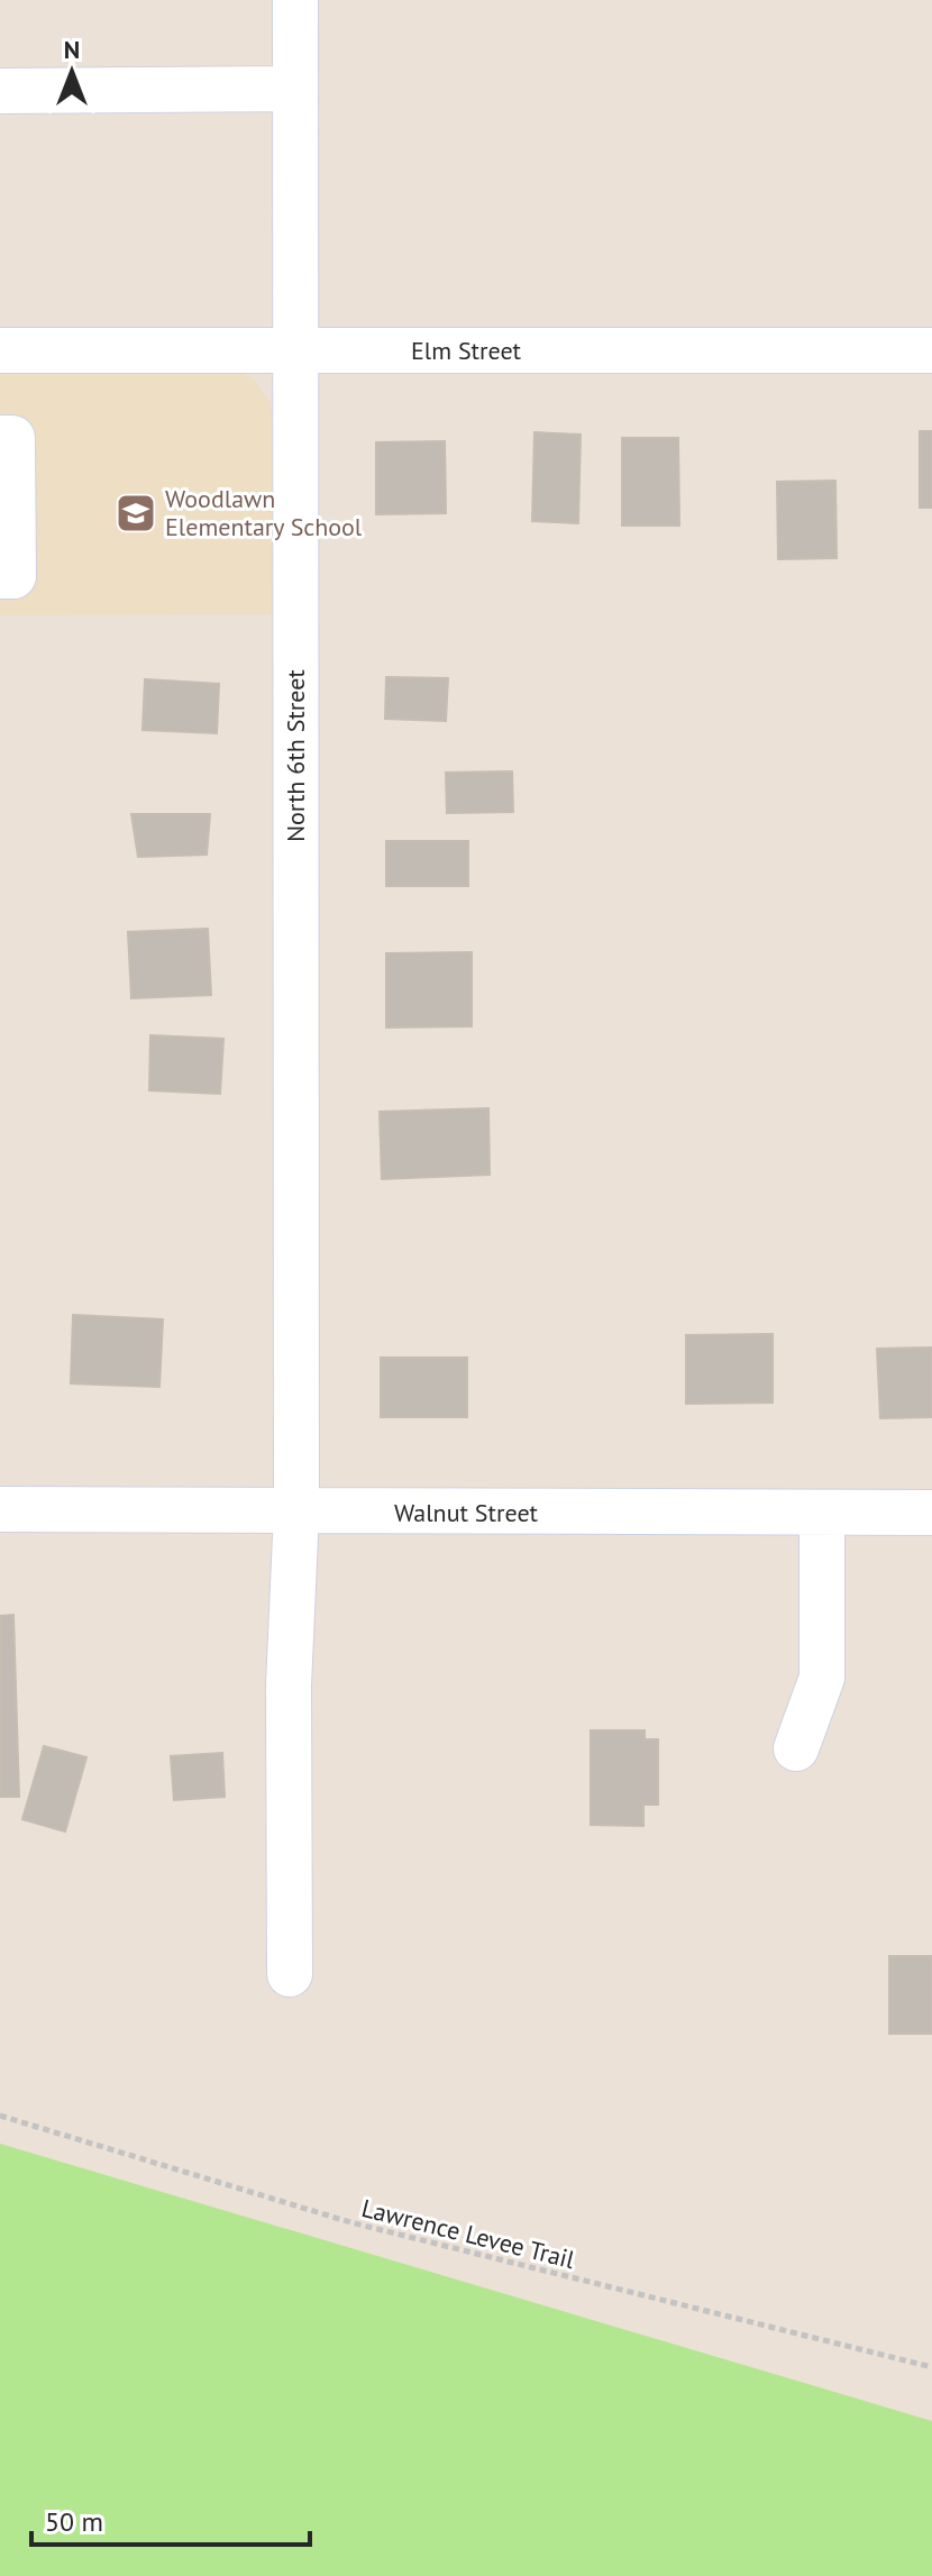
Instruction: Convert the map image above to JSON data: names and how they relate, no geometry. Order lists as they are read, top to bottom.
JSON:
{
  "streets": {
    "street": ["Elm Street", "North 6th Street", "Walnut Street"],
    "path": ["Lawrence Levee Trail"]
  },
  "crossings": [
    ["Elm Street", "North 6th Street"],
    ["North 6th Street", "Walnut Street"]
  ],
  "places": {
    "school or university": ["Woodlawn Elementary School"]
  },
  "scale_bar": "50 m",
  "north": "top"
}
